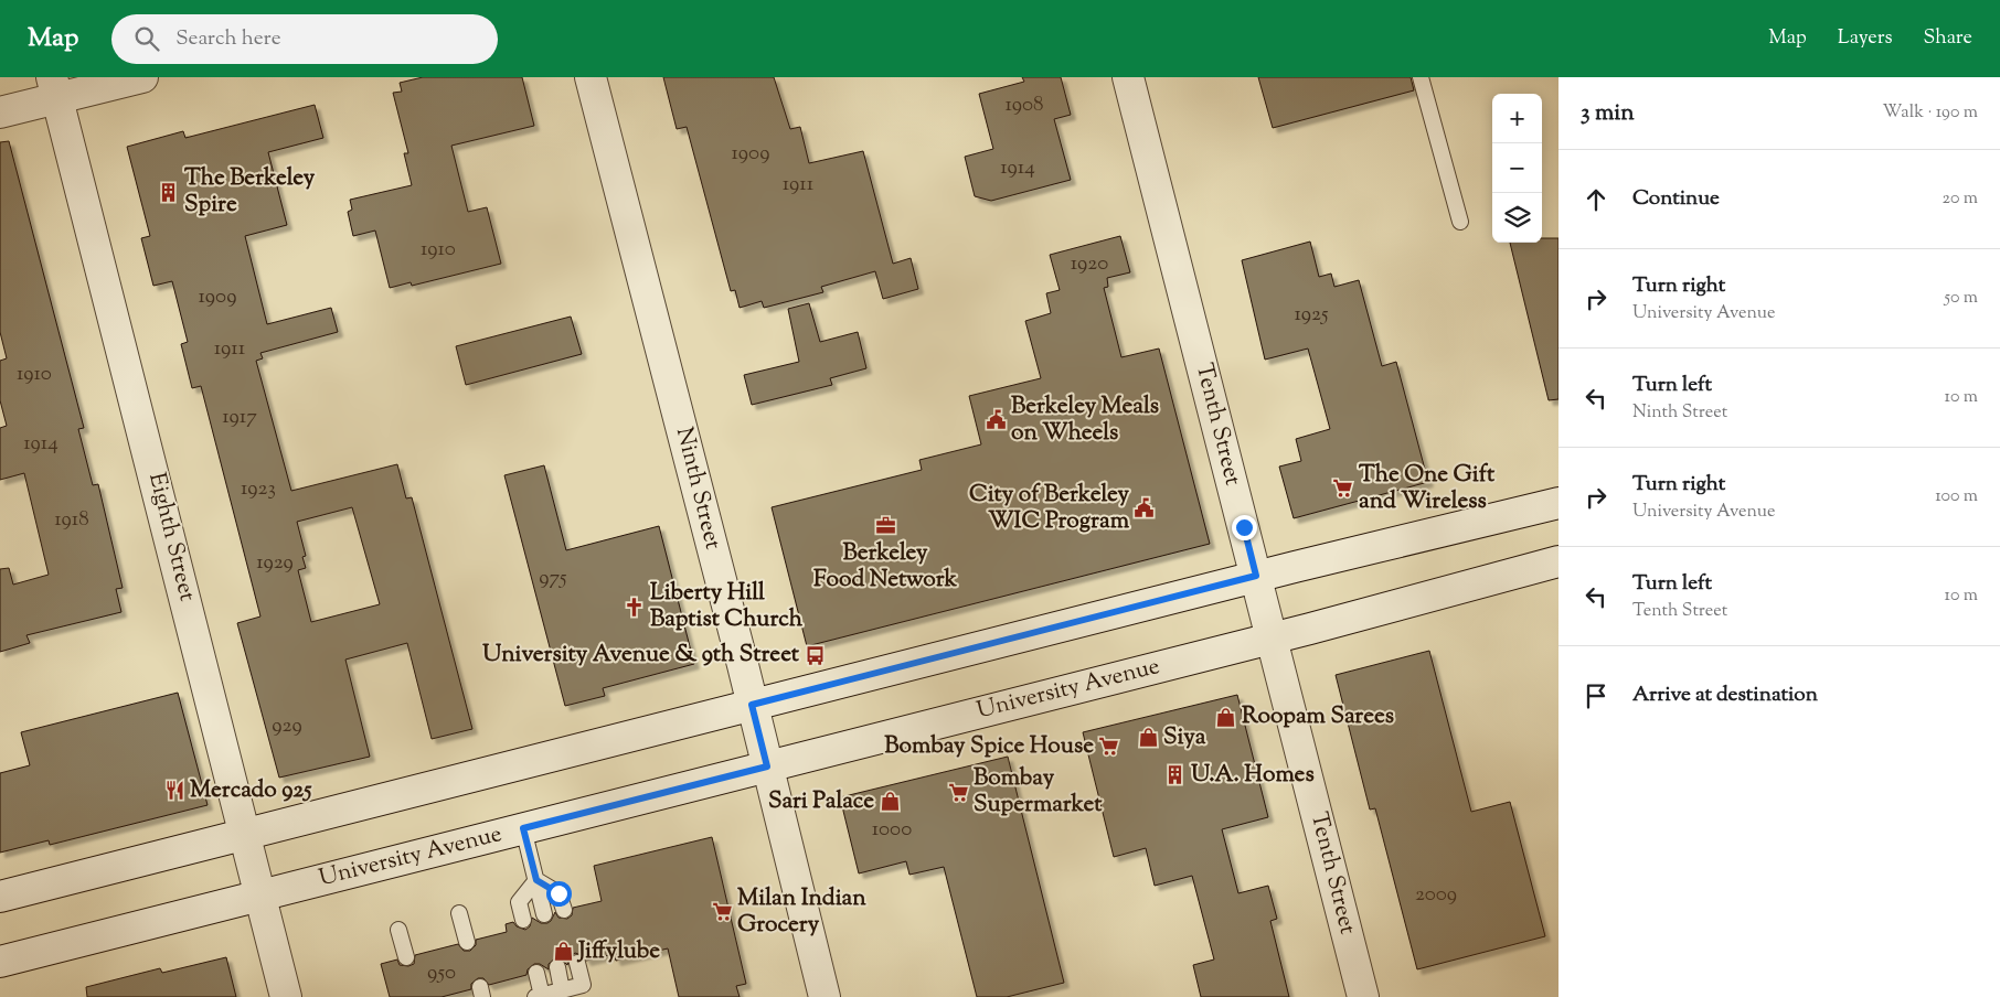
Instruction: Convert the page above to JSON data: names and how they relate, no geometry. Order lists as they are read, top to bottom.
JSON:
{
  "streets": {
    "main road": [
      "Tenth Street",
      "Ninth Street",
      "Eighth Street",
      "University Avenue"
    ]
  },
  "crossings": [
    ["Tenth Street", "University Avenue"],
    ["Ninth Street", "University Avenue"],
    ["Eighth Street", "University Avenue"]
  ],
  "places": {
    "building": ["The Berkeley Spire", "U.A. Homes"],
    "public building": ["Berkeley Meals on Wheels", "City of Berkeley WIC Program"],
    "supermarket": [
      "The One Gift and Wireless",
      "Bombay Spice House",
      "Bombay Supermarket",
      "Milan Indian Grocery"
    ],
    "office": ["Berkeley Food Network"],
    "church": ["Liberty Hill Baptist Church"],
    "bus stop": ["University Avenue & 9th Street"],
    "shop": [
      "Roopam Sarees",
      "Siya",
      "Sari Palace",
      "Jiffylube"
    ],
    "restaurant": ["Mercado 925"]
  },
  "house_numbers": [
    "1908",
    "1909",
    "1914",
    "1911",
    "1910",
    "1920",
    "1909",
    "1925",
    "1911",
    "1910",
    "1917",
    "1914",
    "1923",
    "1918",
    "1929",
    "975",
    "929",
    "1000",
    "2009",
    "950"
  ],
  "page": {
    "header": "Map",
    "search": "Search here",
    "nav": ["Map", "Layers", "Share"],
    "heading": ["3 min", "Walk · 190 m"],
    "map_buttons": ["+", "−"],
    "list": [
      ["Continue", "20 m"],
      ["Turn right", "University Avenue", "50 m"],
      ["Turn left", "Ninth Street", "10 m"],
      ["Turn right", "University Avenue", "100 m"],
      ["Turn left", "Tenth Street", "10 m"],
      "Arrive at destination"
    ]
  }
}
